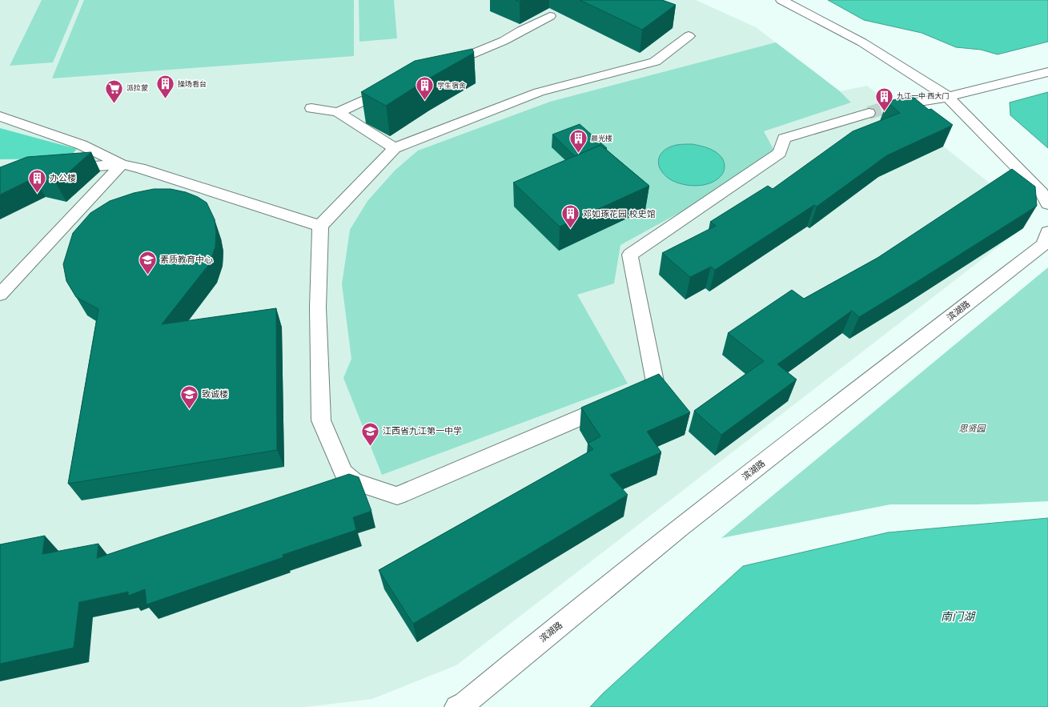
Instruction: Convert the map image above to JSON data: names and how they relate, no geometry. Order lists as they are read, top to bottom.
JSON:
{
  "streets": {
    "street": ["滨湖路"]
  },
  "water": ["南门湖"],
  "parks": ["思贤园"],
  "places": {
    "building": [
      "操场看台",
      "学生宿舍",
      "九江一中 西大门",
      "晨光楼",
      "办公楼",
      "邓如琢花园 校史馆"
    ],
    "supermarket": ["派拉蒙"],
    "school or university": ["素质教育中心", "致诚楼", "江西省九江第一中学"]
  }
}
